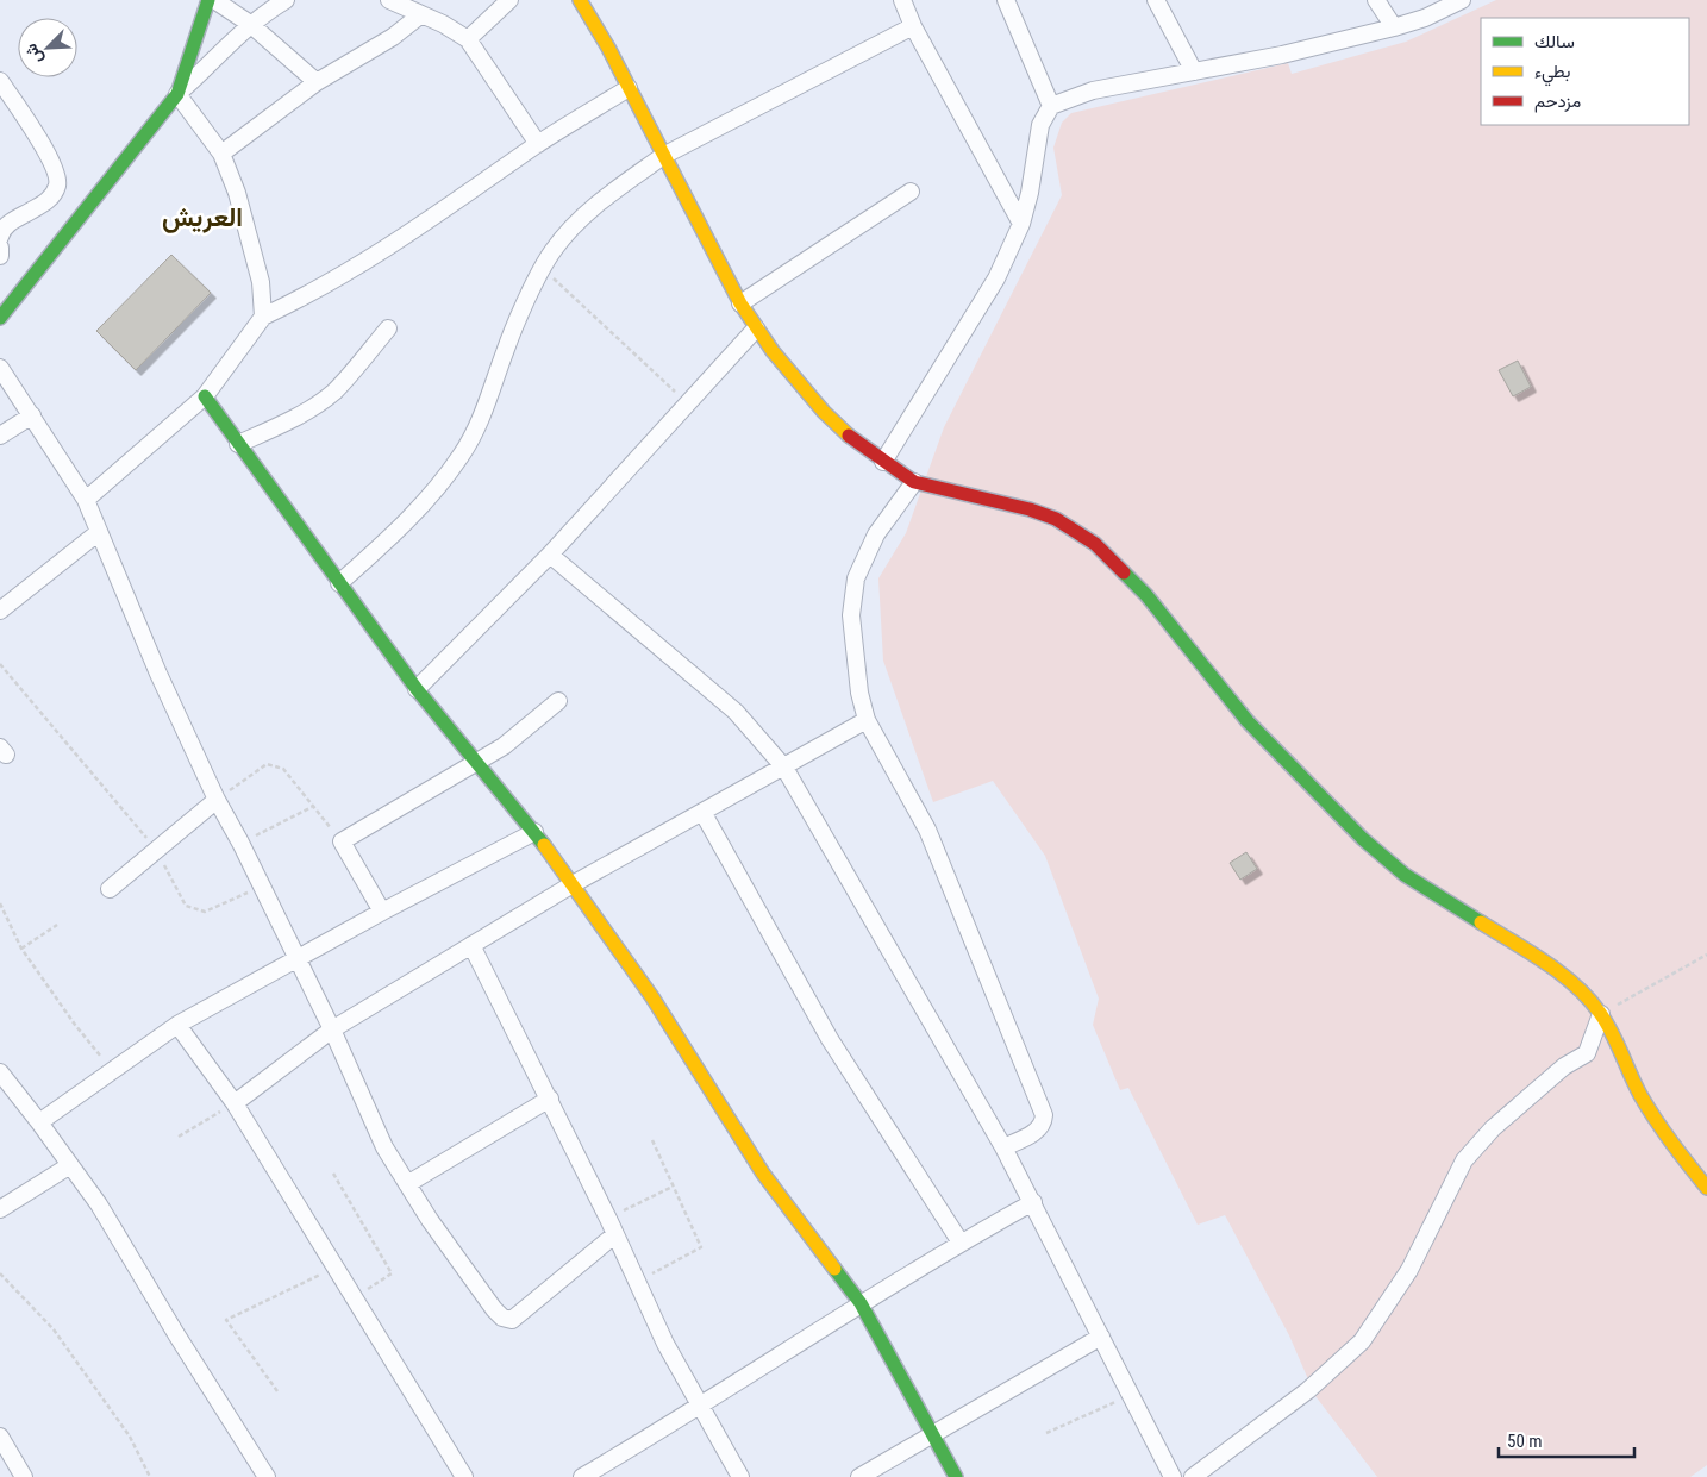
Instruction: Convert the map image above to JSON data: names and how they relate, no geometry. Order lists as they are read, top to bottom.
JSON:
{
  "districts": ["العريش"],
  "legend": ["سالك", "بطيء", "مزدحم"],
  "scale_bar": "50 m",
  "north": "bottom left"
}
